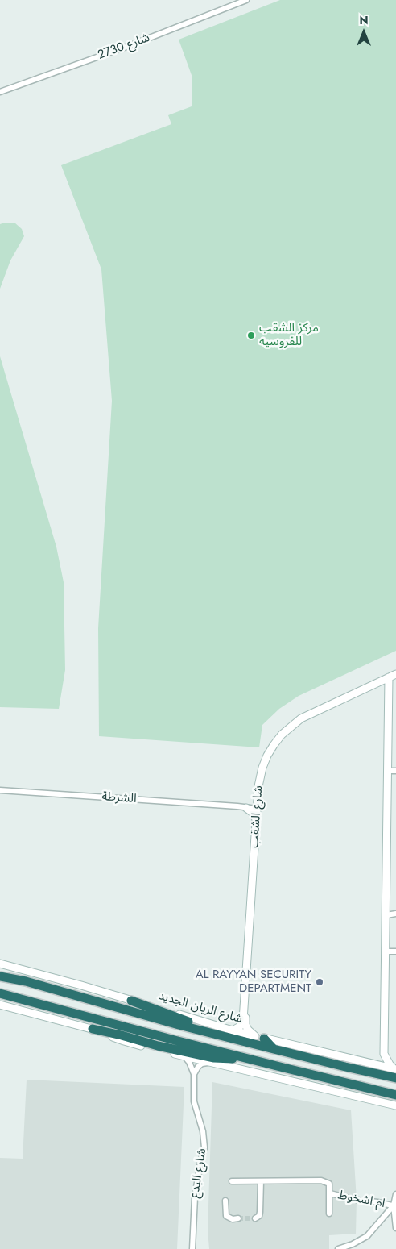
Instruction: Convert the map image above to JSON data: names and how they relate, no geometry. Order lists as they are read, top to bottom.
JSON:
{
  "streets": {
    "highway": ["شارع الريان الجديد"],
    "street": [
      "شارع 2730",
      "الشرطة",
      "شارع الشقب",
      "شارع البدع",
      "ام اشخوط"
    ]
  },
  "crossings": [
    ["الشرطة", "شارع الشقب"],
    ["شارع الشقب", "شارع الريان الجديد"]
  ],
  "places": ["مركز الشقب للفروسيه", "AL RAYYAN SECURITY DEPARTMENT"],
  "north": "top"
}
